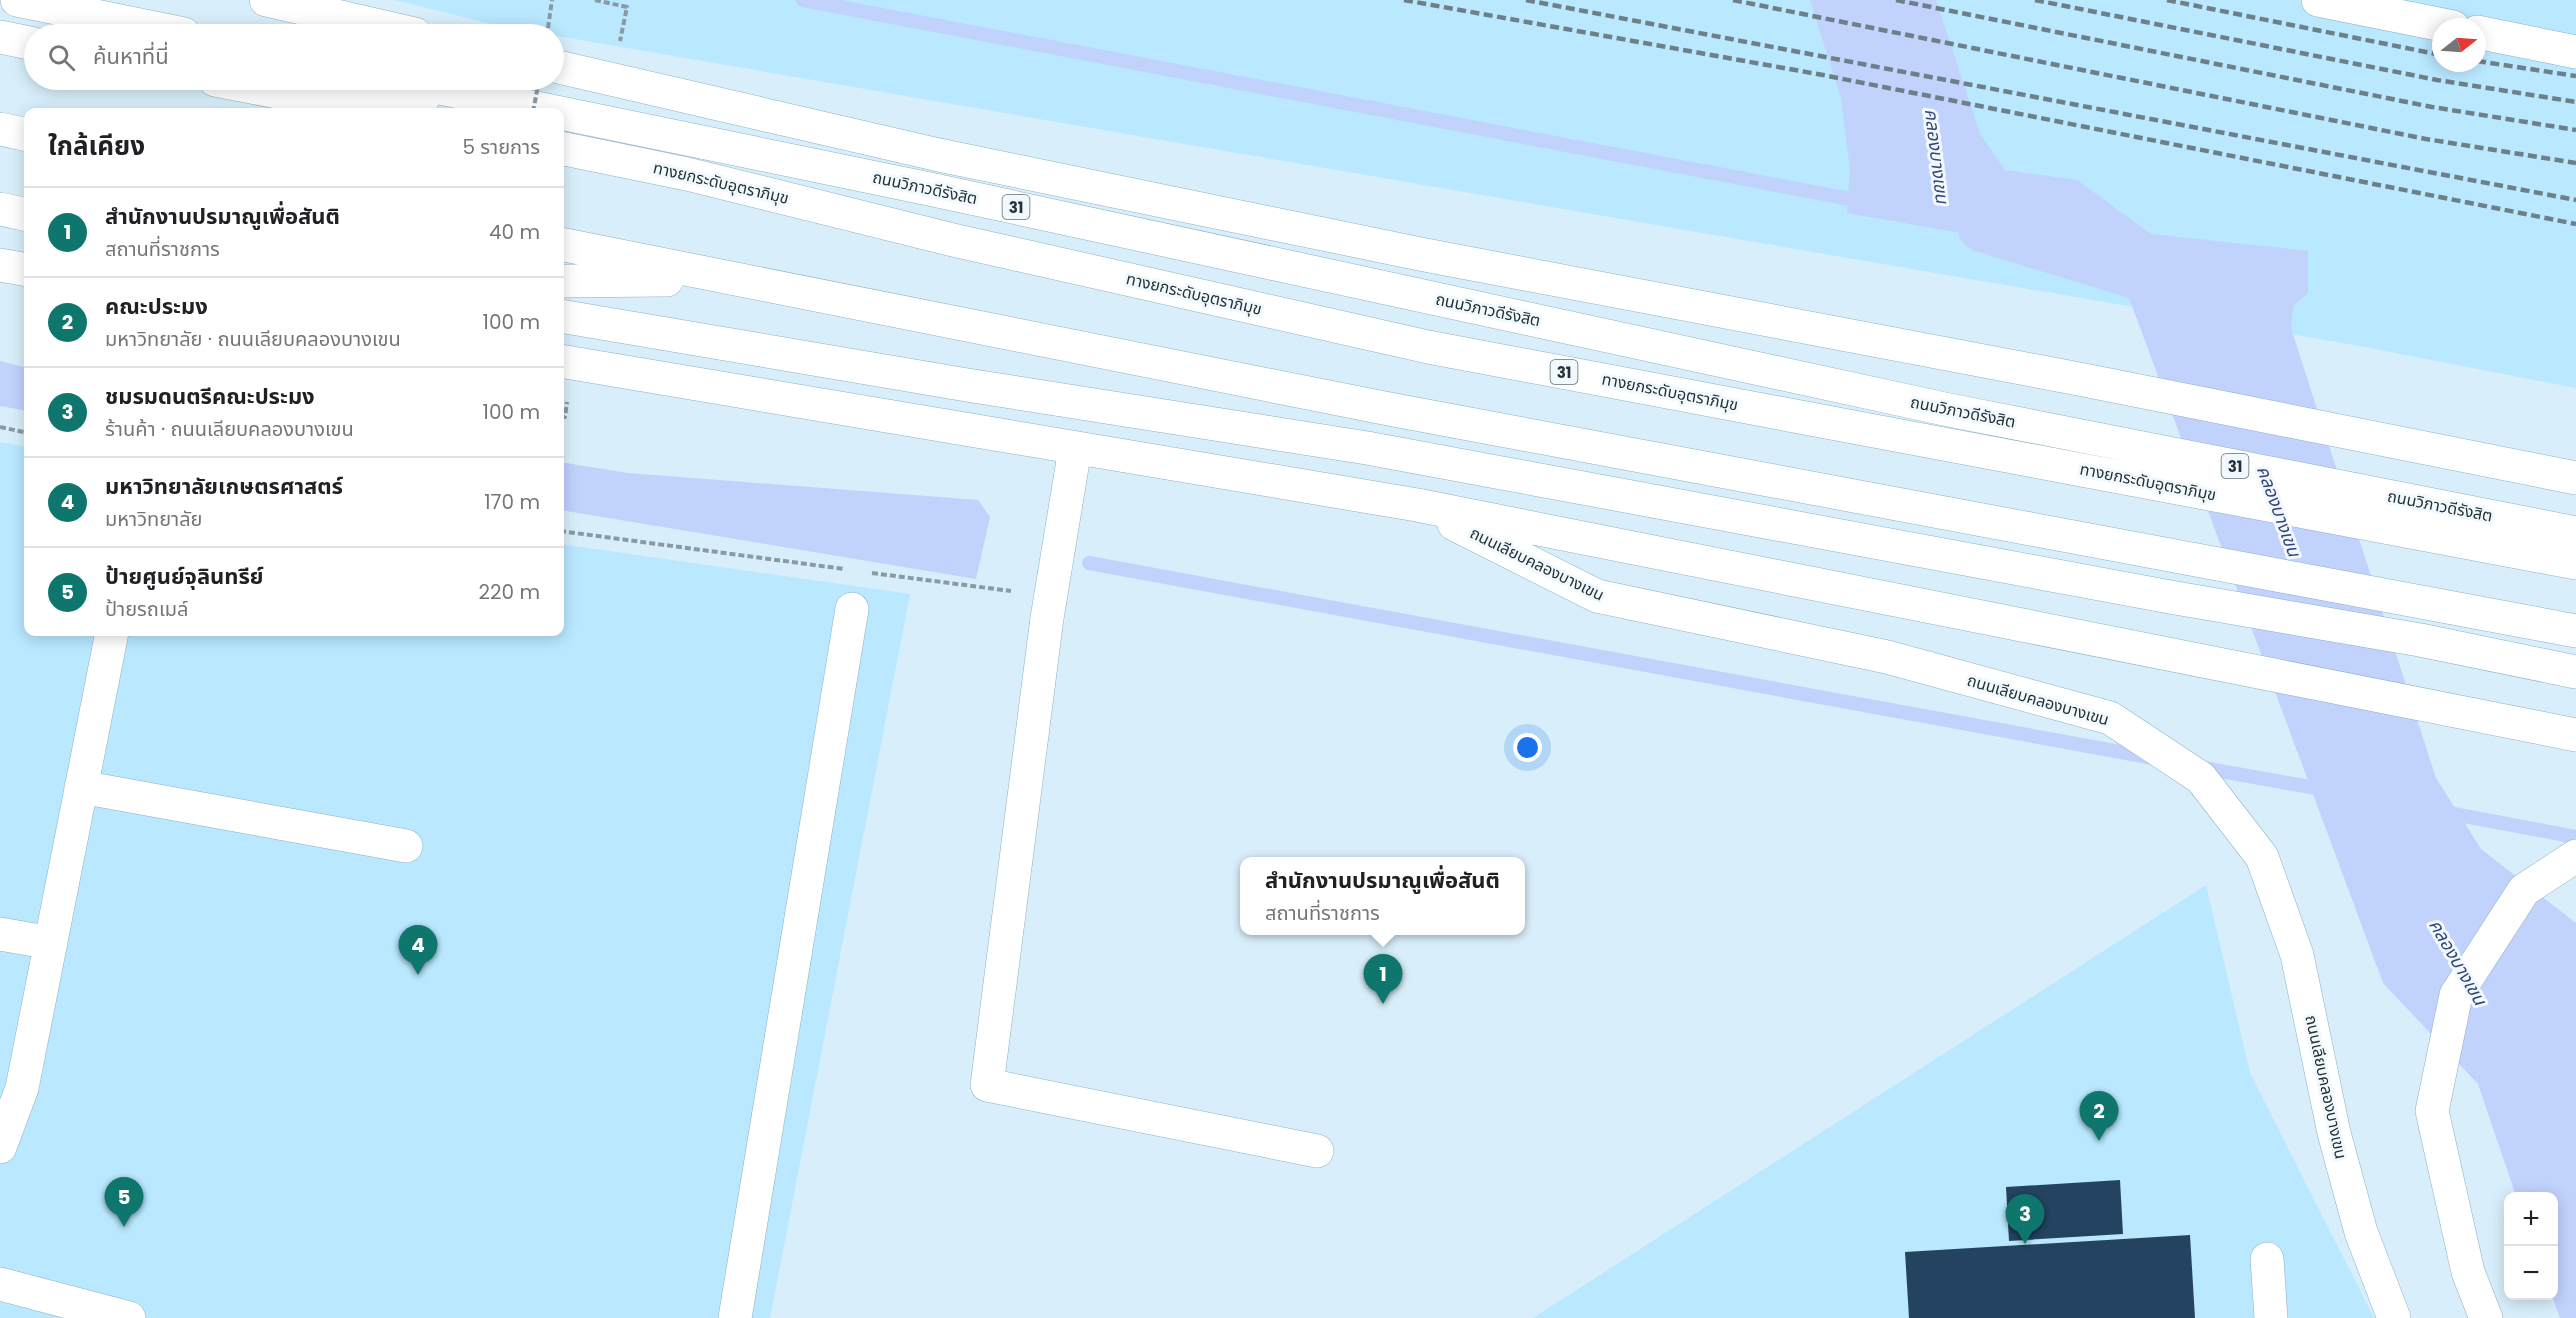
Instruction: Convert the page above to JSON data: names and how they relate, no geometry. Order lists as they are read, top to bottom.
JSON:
{
  "streets": {
    "main road": [
      "ทางยกระดับอุตราภิมุข",
      "ถนนวิภาวดีรังสิต",
      "31",
      "ถนนเลียบคลองบางเขน"
    ]
  },
  "water": ["คลองบางเขน"],
  "north": "right",
  "page": {
    "search": "ค้นหาที่นี่",
    "heading": ["ใกล้เคียง", "5 รายการ"],
    "list": [
      {
        "mark": "1",
        "name": "สำนักงานปรมาณูเพื่อสันติ",
        "note": "สถานที่ราชการ",
        "value": "40 m"
      },
      {
        "mark": "2",
        "name": "คณะประมง",
        "note": "มหาวิทยาลัย · ถนนเลียบคลองบางเขน",
        "value": "100 m"
      },
      {
        "mark": "3",
        "name": "ชมรมดนตรีคณะประมง",
        "note": "ร้านค้า · ถนนเลียบคลองบางเขน",
        "value": "100 m"
      },
      {
        "mark": "4",
        "name": "มหาวิทยาลัยเกษตรศาสตร์",
        "note": "มหาวิทยาลัย",
        "value": "170 m"
      },
      {
        "mark": "5",
        "name": "ป้ายศูนย์จุลินทรีย์",
        "note": "ป้ายรถเมล์",
        "value": "220 m"
      }
    ],
    "popup": ["สำนักงานปรมาณูเพื่อสันติ", "สถานที่ราชการ"],
    "pins": [
      "4",
      "1",
      "2",
      "5",
      "3"
    ],
    "map_buttons": ["+", "−"]
  }
}
